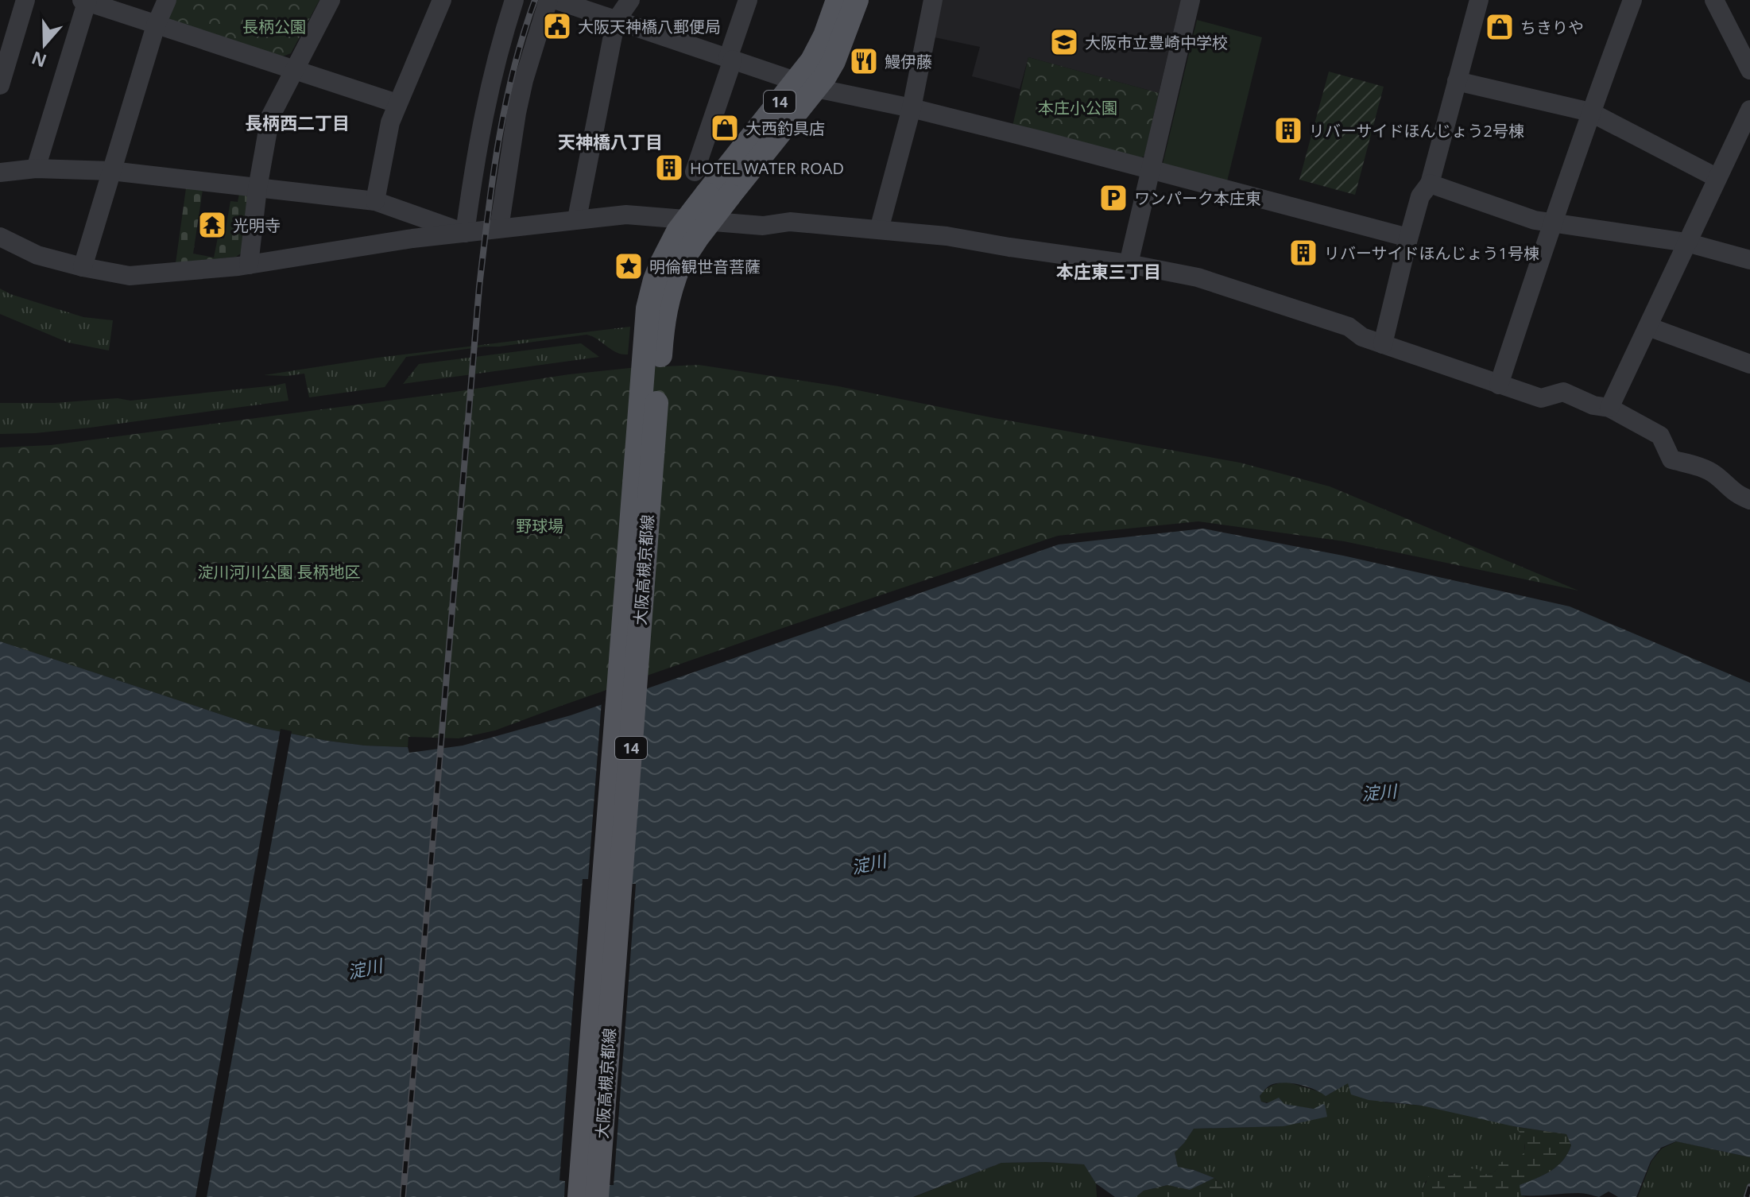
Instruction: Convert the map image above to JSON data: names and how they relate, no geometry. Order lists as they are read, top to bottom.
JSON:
{
  "streets": {
    "main road": ["14", "大阪高槻京都線"]
  },
  "districts": ["長柄西二丁目", "天神橋八丁目", "本庄東三丁目"],
  "water": ["淀川"],
  "parks": [
    "長柄公園",
    "本庄小公園",
    "野球場",
    "淀川河川公園 長柄地区"
  ],
  "places": {
    "public building": ["大阪天神橋八郵便局"],
    "shop": ["ちきりや", "大西釣具店"],
    "school or university": ["大阪市立豊崎中学校"],
    "restaurant": ["鰻伊藤"],
    "building": ["リバーサイドほんじょう2号棟", "HOTEL WATER ROAD", "リバーサイドほんじょう1号棟"],
    "parking": ["ワンパーク本庄東"],
    "temple": ["光明寺"],
    "place": ["明倫観世音菩薩"]
  },
  "north": "bottom"
}
